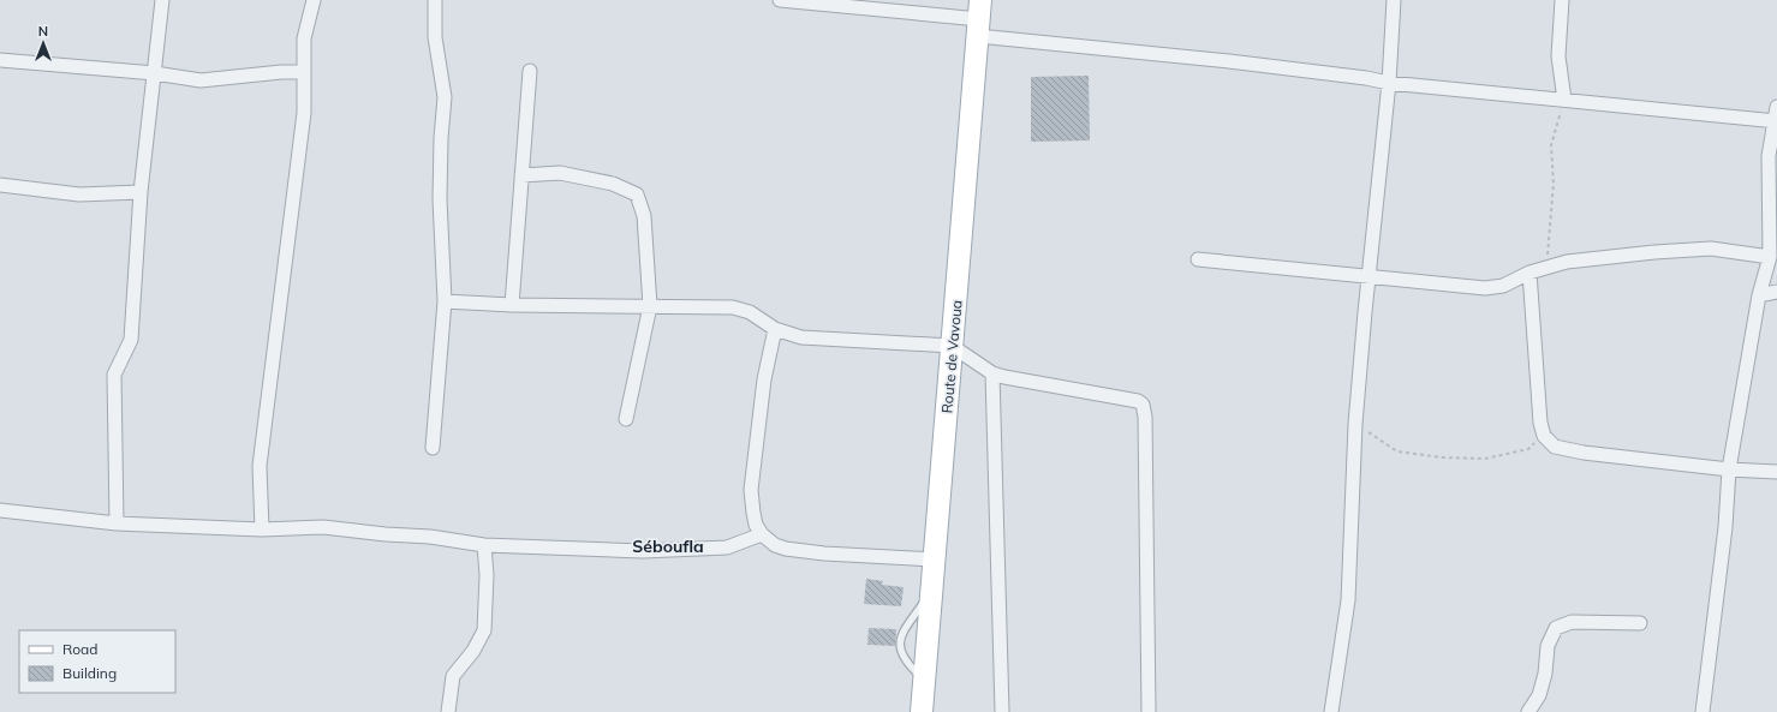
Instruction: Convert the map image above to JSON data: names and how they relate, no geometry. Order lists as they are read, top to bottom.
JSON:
{
  "streets": {
    "main road": ["Route de Vavoua"]
  },
  "districts": ["Séboufla"],
  "legend": ["Road", "Building"],
  "north": "top"
}
